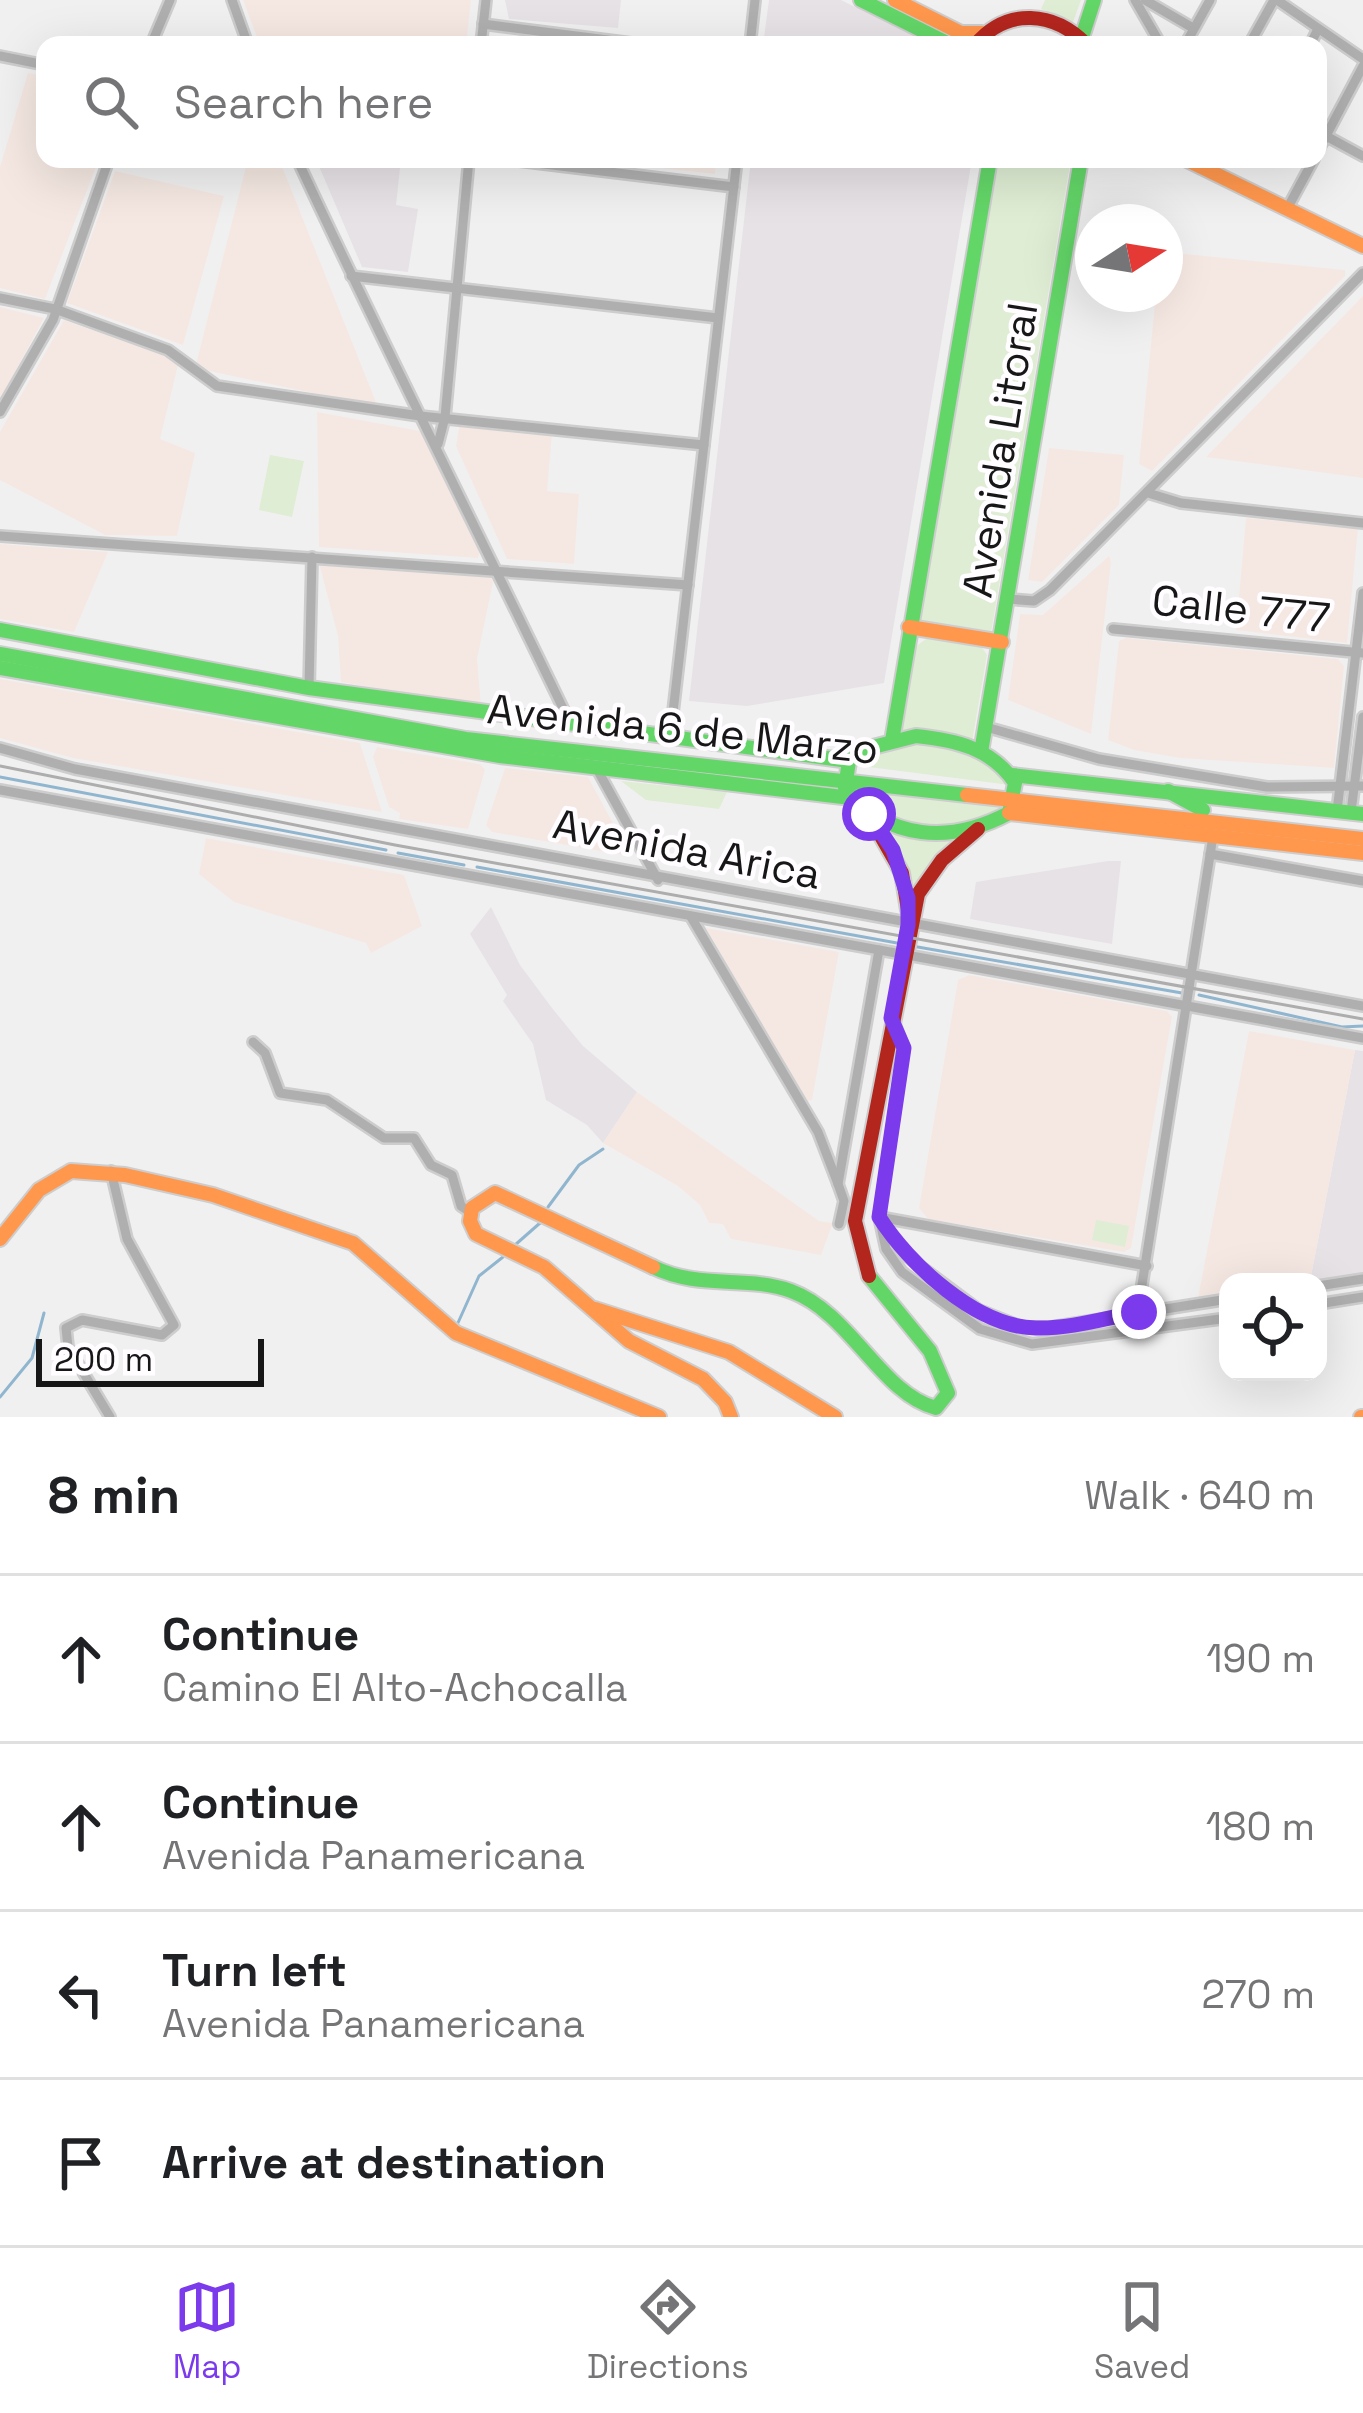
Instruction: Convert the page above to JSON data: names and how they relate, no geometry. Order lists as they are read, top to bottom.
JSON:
{
  "streets": {
    "main road": ["Avenida Litoral", "Avenida 6 de Marzo"],
    "street": ["Calle 777", "Avenida Arica"]
  },
  "scale_bar": "200 m",
  "north": "right",
  "page": {
    "search": "Search here",
    "scale": "200 m",
    "heading": ["8 min", "Walk · 640 m"],
    "list": [
      ["Continue", "Camino El Alto-Achocalla", "190 m"],
      ["Continue", "Avenida Panamericana", "180 m"],
      ["Turn left", "Avenida Panamericana", "270 m"],
      "Arrive at destination"
    ],
    "nav": ["Map", "Directions", "Saved"]
  }
}
